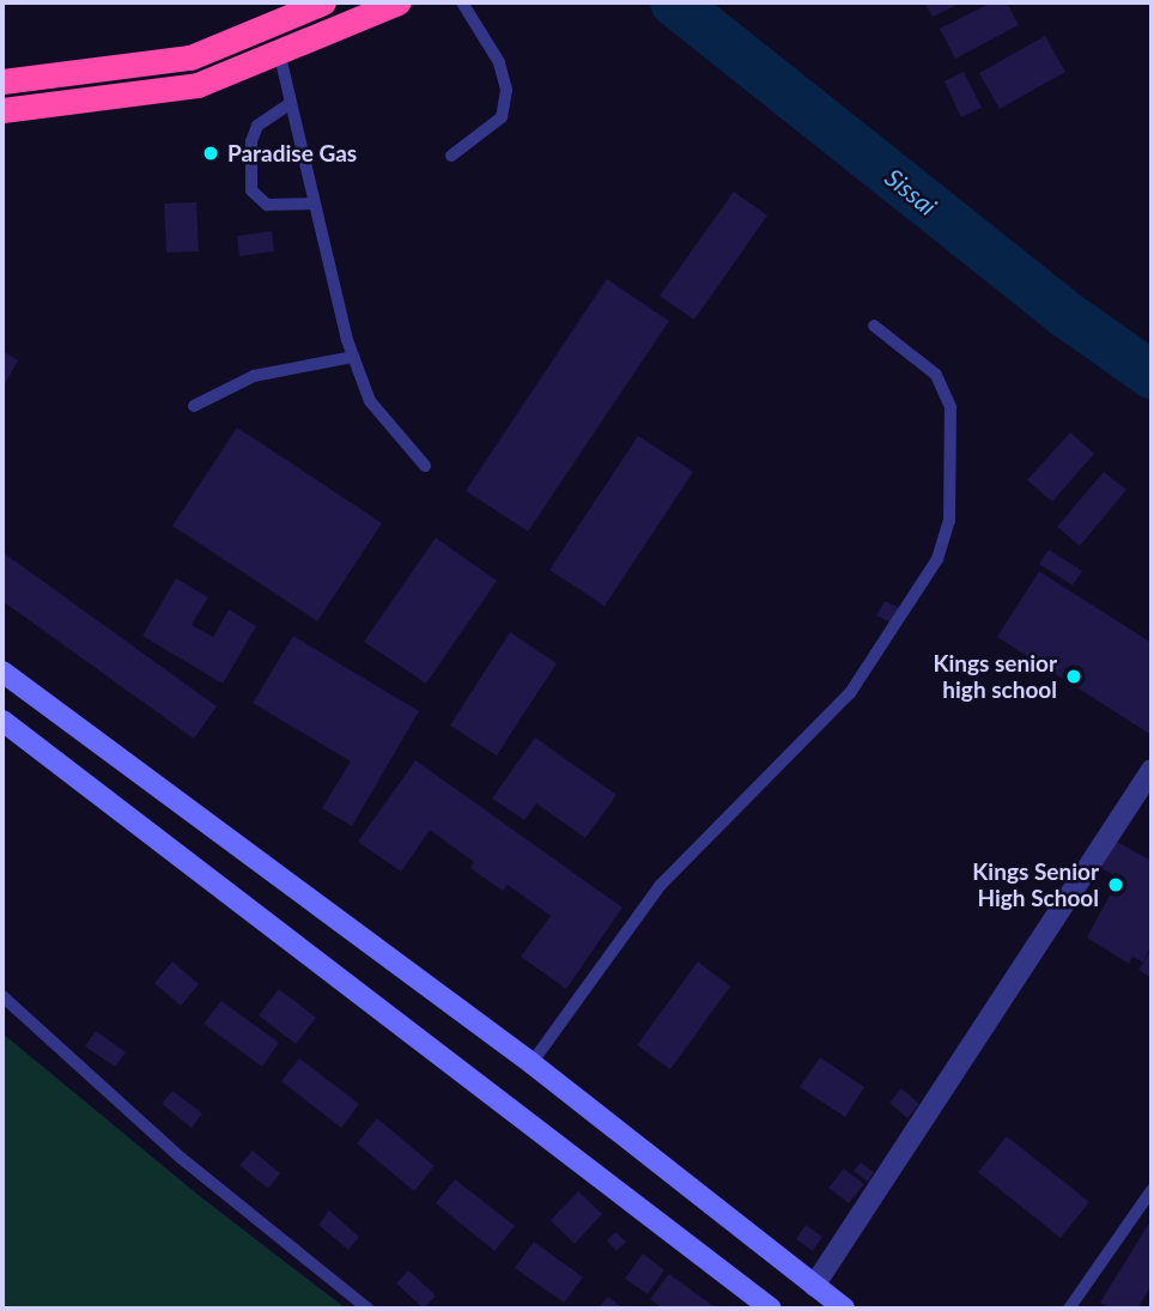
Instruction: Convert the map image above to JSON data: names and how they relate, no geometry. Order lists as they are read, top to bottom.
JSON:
{
  "water": ["Sissai"],
  "places": ["Paradise Gas", "Kings senior high school", "Kings Senior High School"]
}
